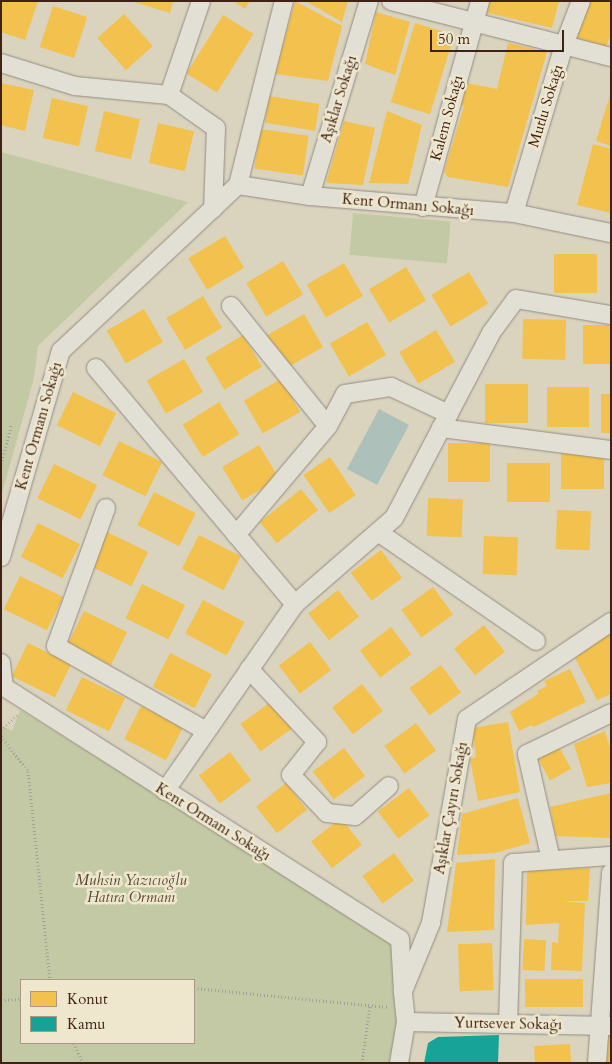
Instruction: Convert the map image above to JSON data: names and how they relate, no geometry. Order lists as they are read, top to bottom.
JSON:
{
  "streets": {
    "street": [
      "Aşıklar Sokağı",
      "Mutlu Sokağı",
      "Kalem Sokağı",
      "Kent Ormanı Sokağı",
      "Aşıklar Çayırı Sokağı",
      "Yurtsever Sokağı"
    ]
  },
  "crossings": [
    ["Aşıklar Sokağı", "Kent Ormanı Sokağı"],
    ["Mutlu Sokağı", "Kent Ormanı Sokağı"],
    ["Kalem Sokağı", "Kent Ormanı Sokağı"],
    ["Kent Ormanı Sokağı", "Aşıklar Çayırı Sokağı"],
    ["Aşıklar Çayırı Sokağı", "Yurtsever Sokağı"]
  ],
  "parks": ["Muhsin Yazıcıoğlu Hatıra Ormanı"],
  "legend": ["Konut", "Kamu"],
  "scale_bar": "50 m"
}
